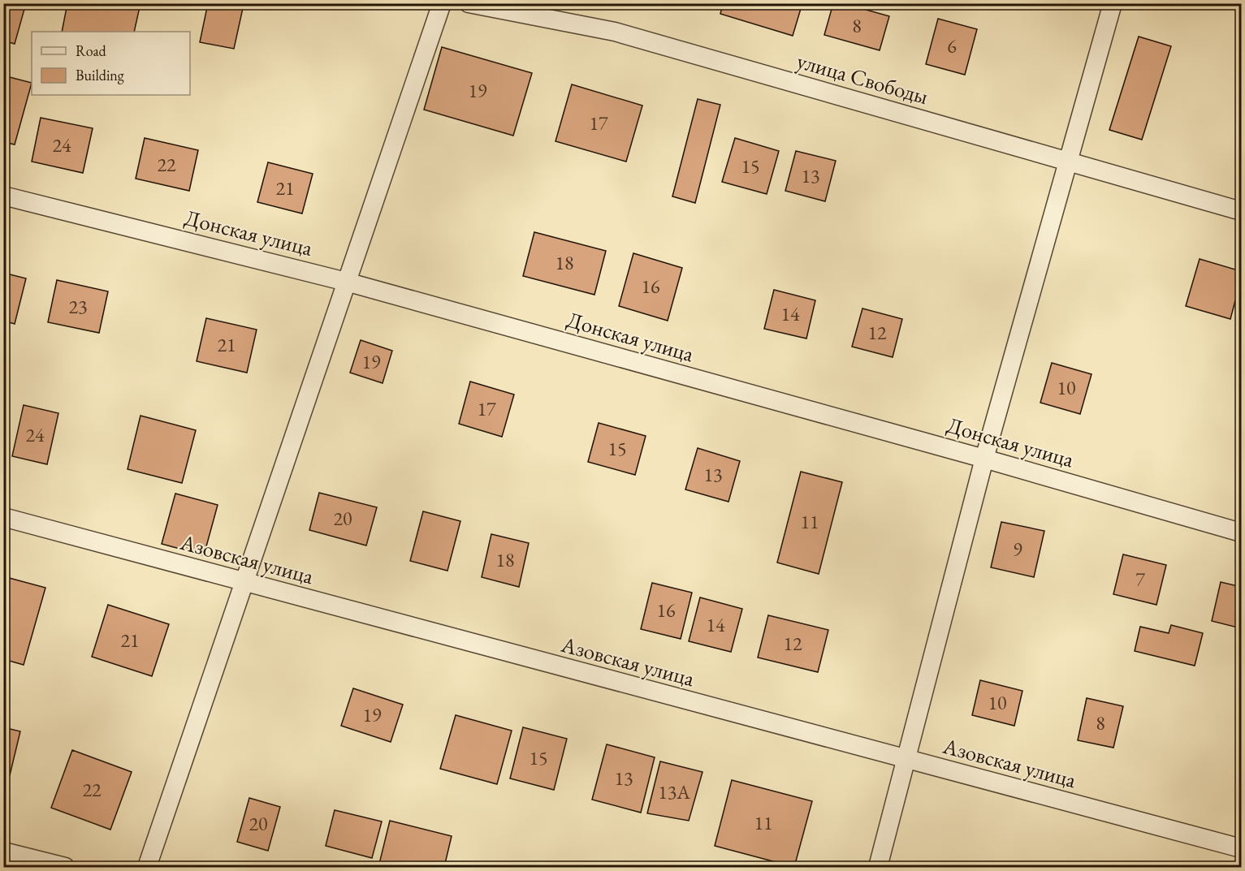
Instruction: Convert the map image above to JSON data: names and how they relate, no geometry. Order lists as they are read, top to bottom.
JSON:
{
  "streets": {
    "street": ["улица Свободы", "Донская улица", "Азовская улица"]
  },
  "house_numbers": [
    "8",
    "6",
    "19",
    "17",
    "24",
    "22",
    "15",
    "13",
    "21",
    "18",
    "16",
    "23",
    "14",
    "12",
    "21",
    "19",
    "10",
    "17",
    "24",
    "15",
    "13",
    "20",
    "11",
    "9",
    "18",
    "7",
    "16",
    "14",
    "21",
    "12",
    "10",
    "19",
    "8",
    "15",
    "13",
    "22",
    "13А",
    "11",
    "20"
  ],
  "legend": ["Road", "Building"]
}
